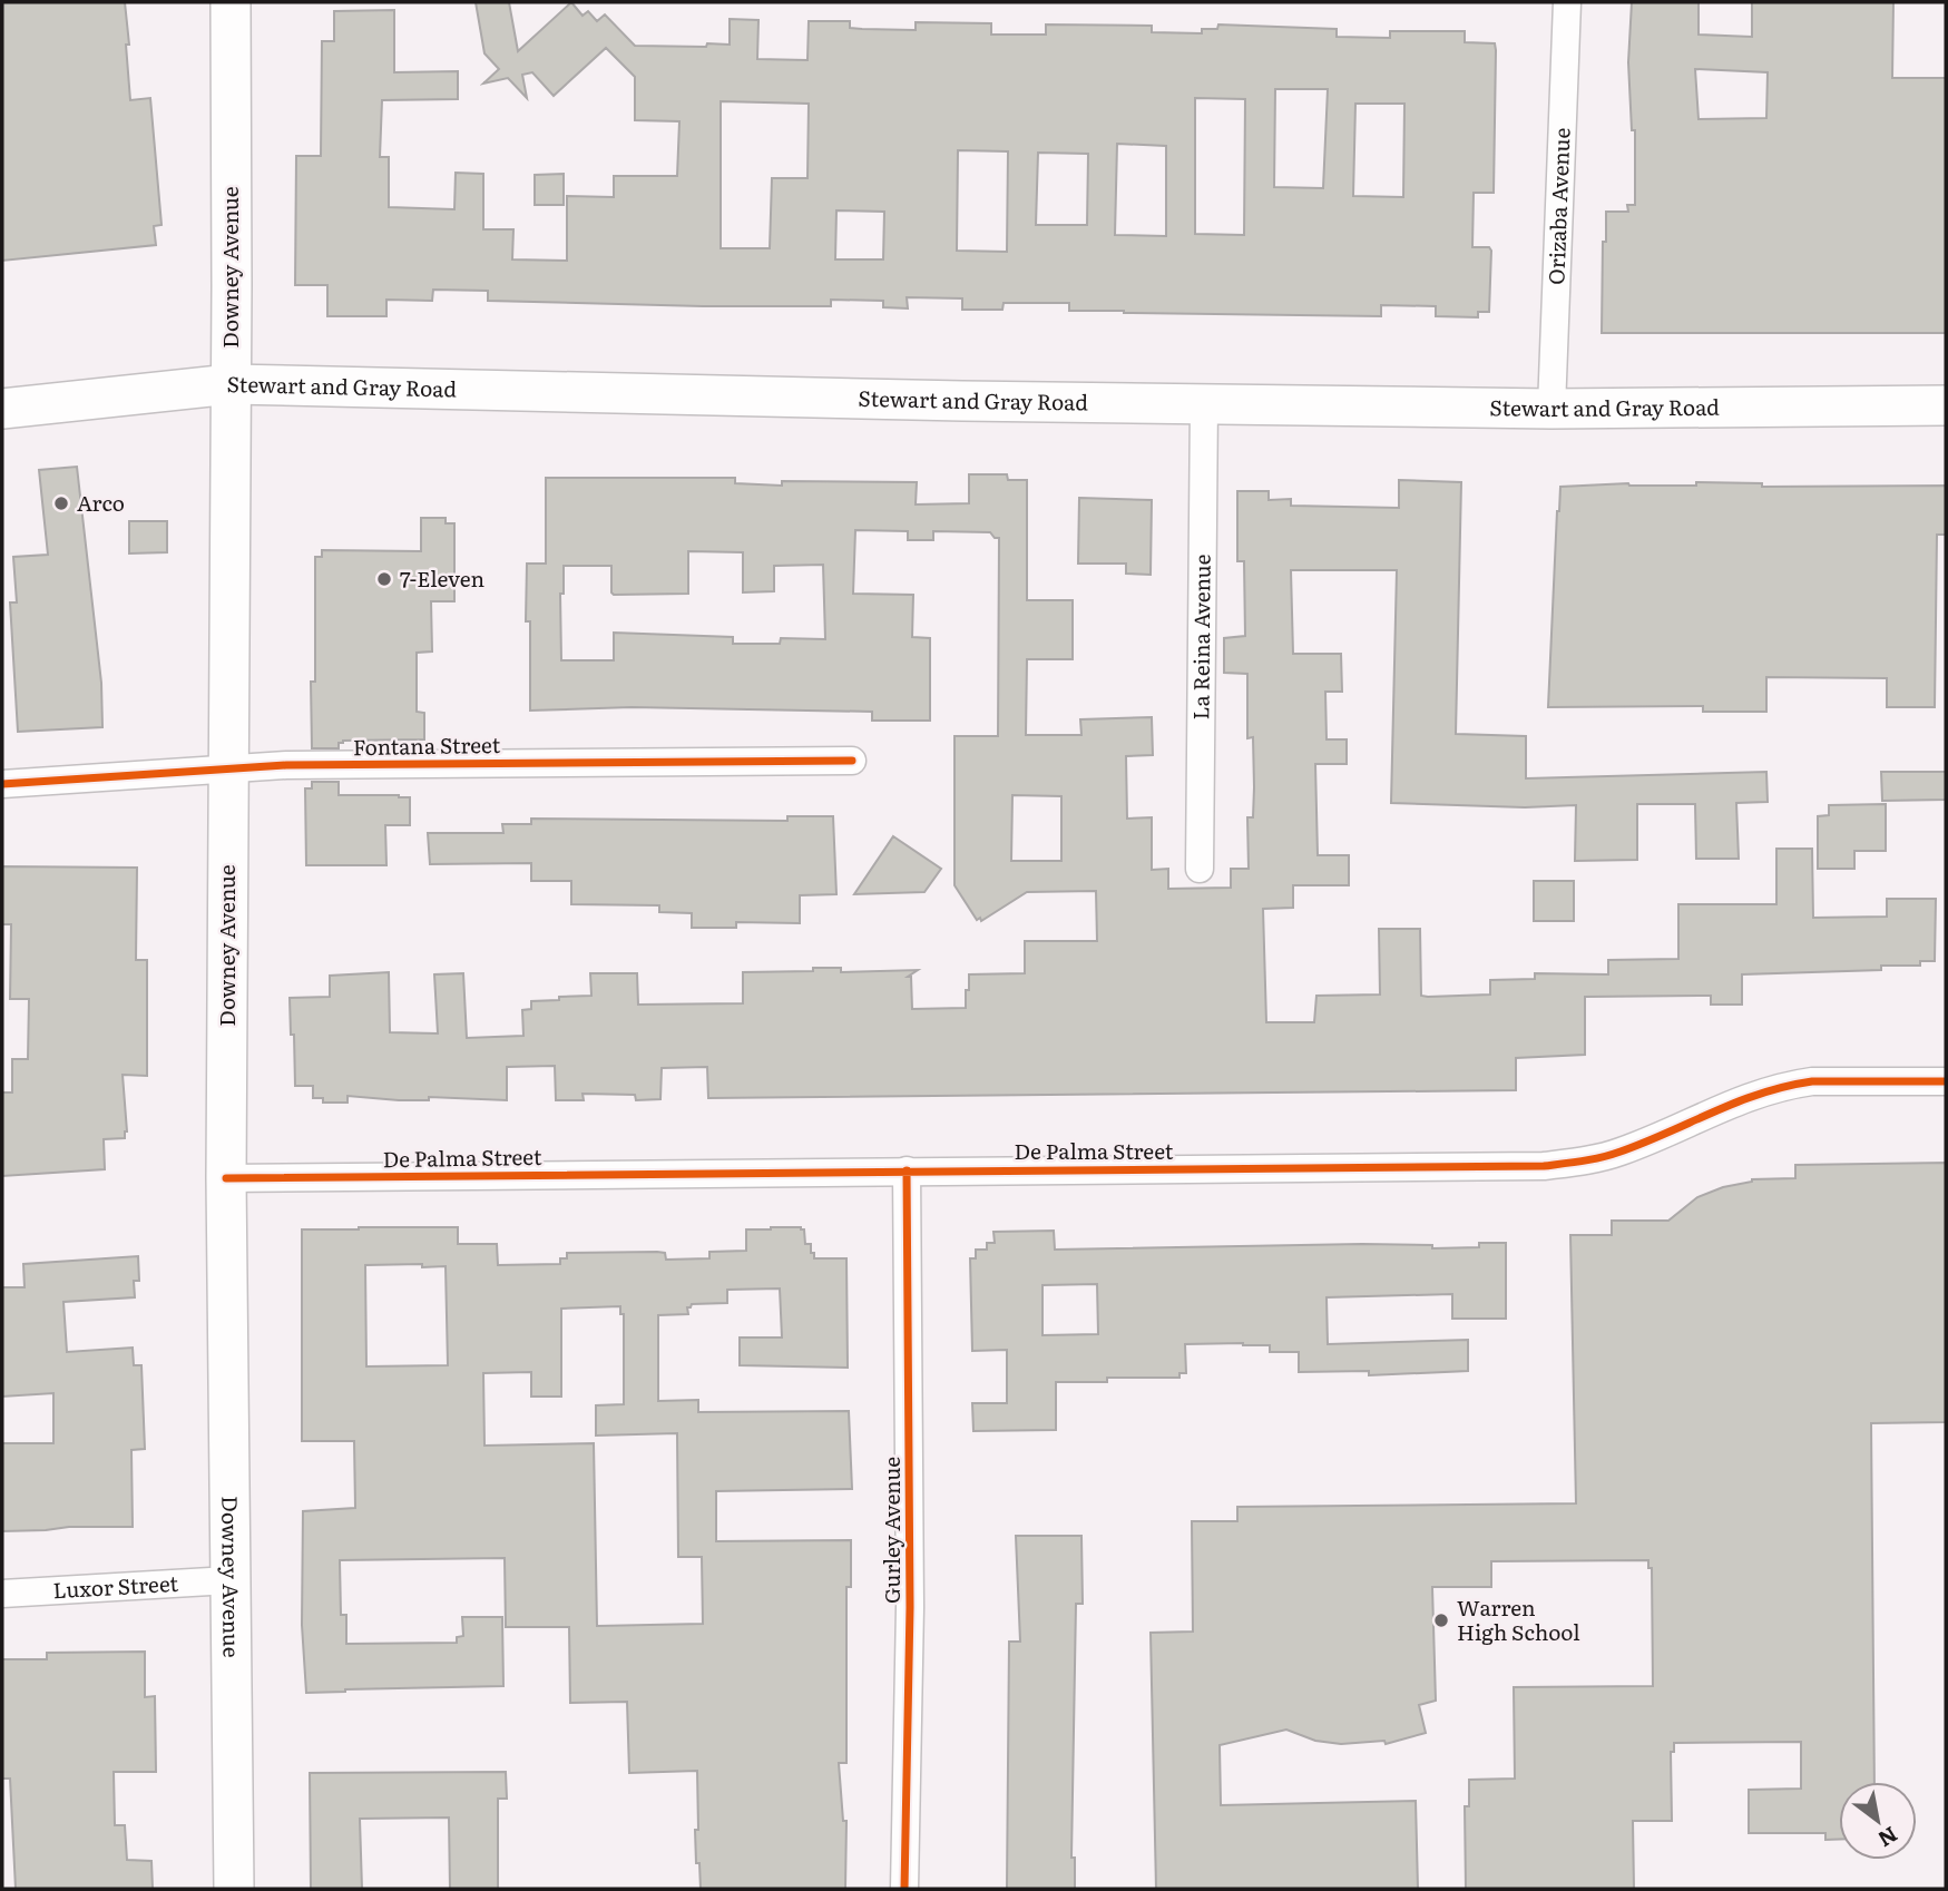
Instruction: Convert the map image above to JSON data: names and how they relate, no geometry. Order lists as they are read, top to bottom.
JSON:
{
  "streets": {
    "main road": ["Downey Avenue", "Stewart and Gray Road"],
    "street": [
      "Orizaba Avenue",
      "La Reina Avenue",
      "Fontana Street",
      "De Palma Street",
      "Gurley Avenue",
      "Luxor Street"
    ]
  },
  "crossings": [
    ["Orizaba Avenue", "Stewart and Gray Road"],
    ["Downey Avenue", "Stewart and Gray Road"],
    ["Downey Avenue", "Fontana Street"],
    ["Downey Avenue", "De Palma Street"],
    ["Downey Avenue", "Luxor Street"],
    ["Stewart and Gray Road", "La Reina Avenue"],
    ["De Palma Street", "Gurley Avenue"]
  ],
  "places": ["Arco", "7-Eleven", "Warren High School"],
  "north": "bottom right"
}
